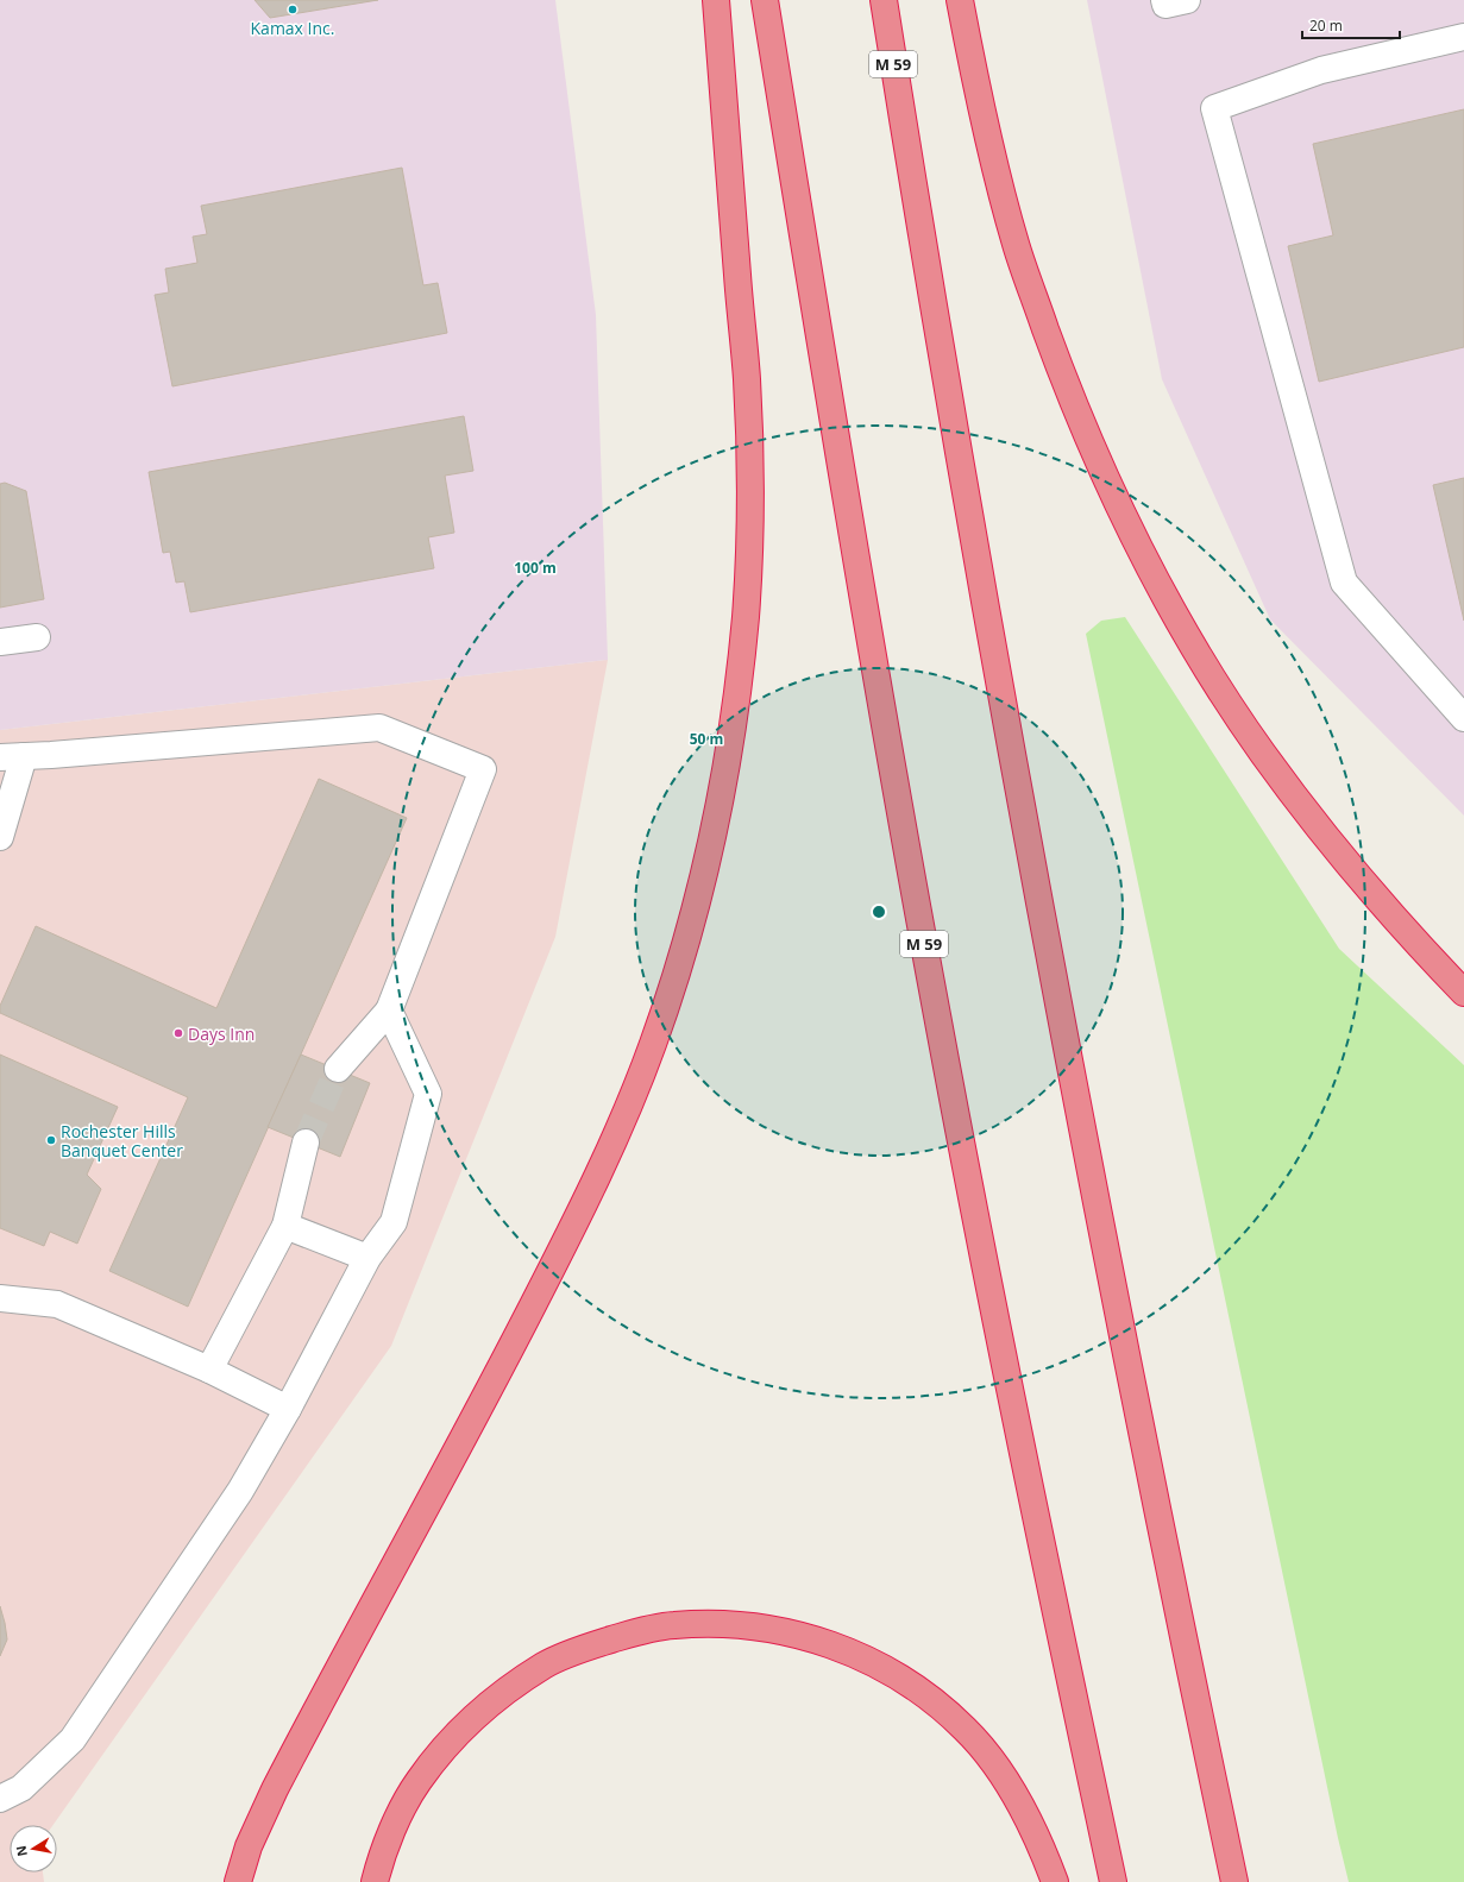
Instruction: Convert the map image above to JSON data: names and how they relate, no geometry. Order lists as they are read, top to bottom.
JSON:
{
  "streets": {
    "highway": ["M 59"]
  },
  "places": ["Kamax Inc.", "Days Inn", "Rochester Hills Banquet Center"],
  "scale_bar": "20 m",
  "north": "left",
  "rings": ["100 m", "50 m"]
}
